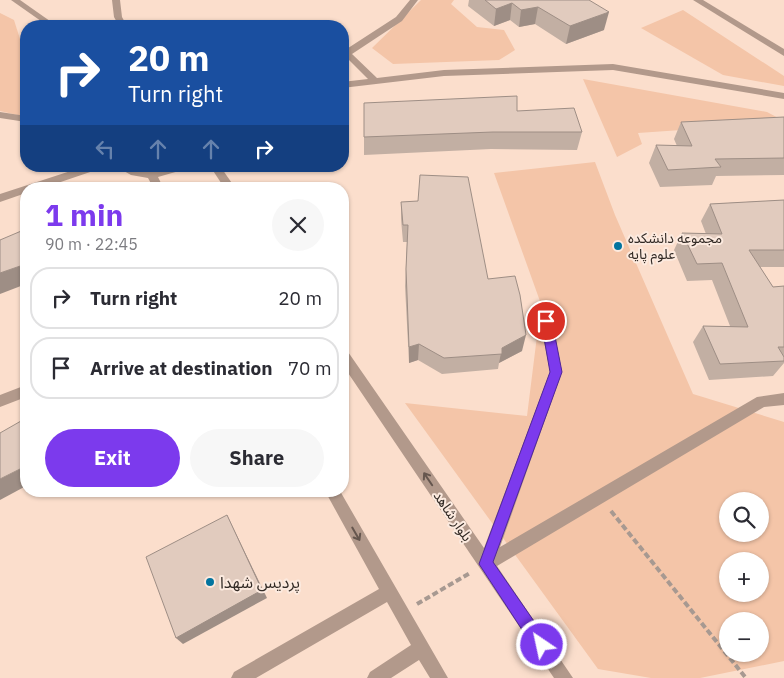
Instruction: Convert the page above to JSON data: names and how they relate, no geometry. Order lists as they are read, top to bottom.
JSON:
{
  "streets": {
    "lane": ["بلوار شاهد"]
  },
  "places": ["مجموعه دانشکده علوم پایه", "پردیس شهدا"],
  "page": {
    "turn": ["20 m", "Turn right"],
    "heading": ["1 min", "90 m · 22:45"],
    "list": [
      {
        "name": "Turn right",
        "value": "20 m"
      },
      {
        "name": "Arrive at destination",
        "value": "70 m"
      }
    ],
    "buttons": ["Exit", "Share"],
    "map_buttons": ["+", "−"]
  }
}
